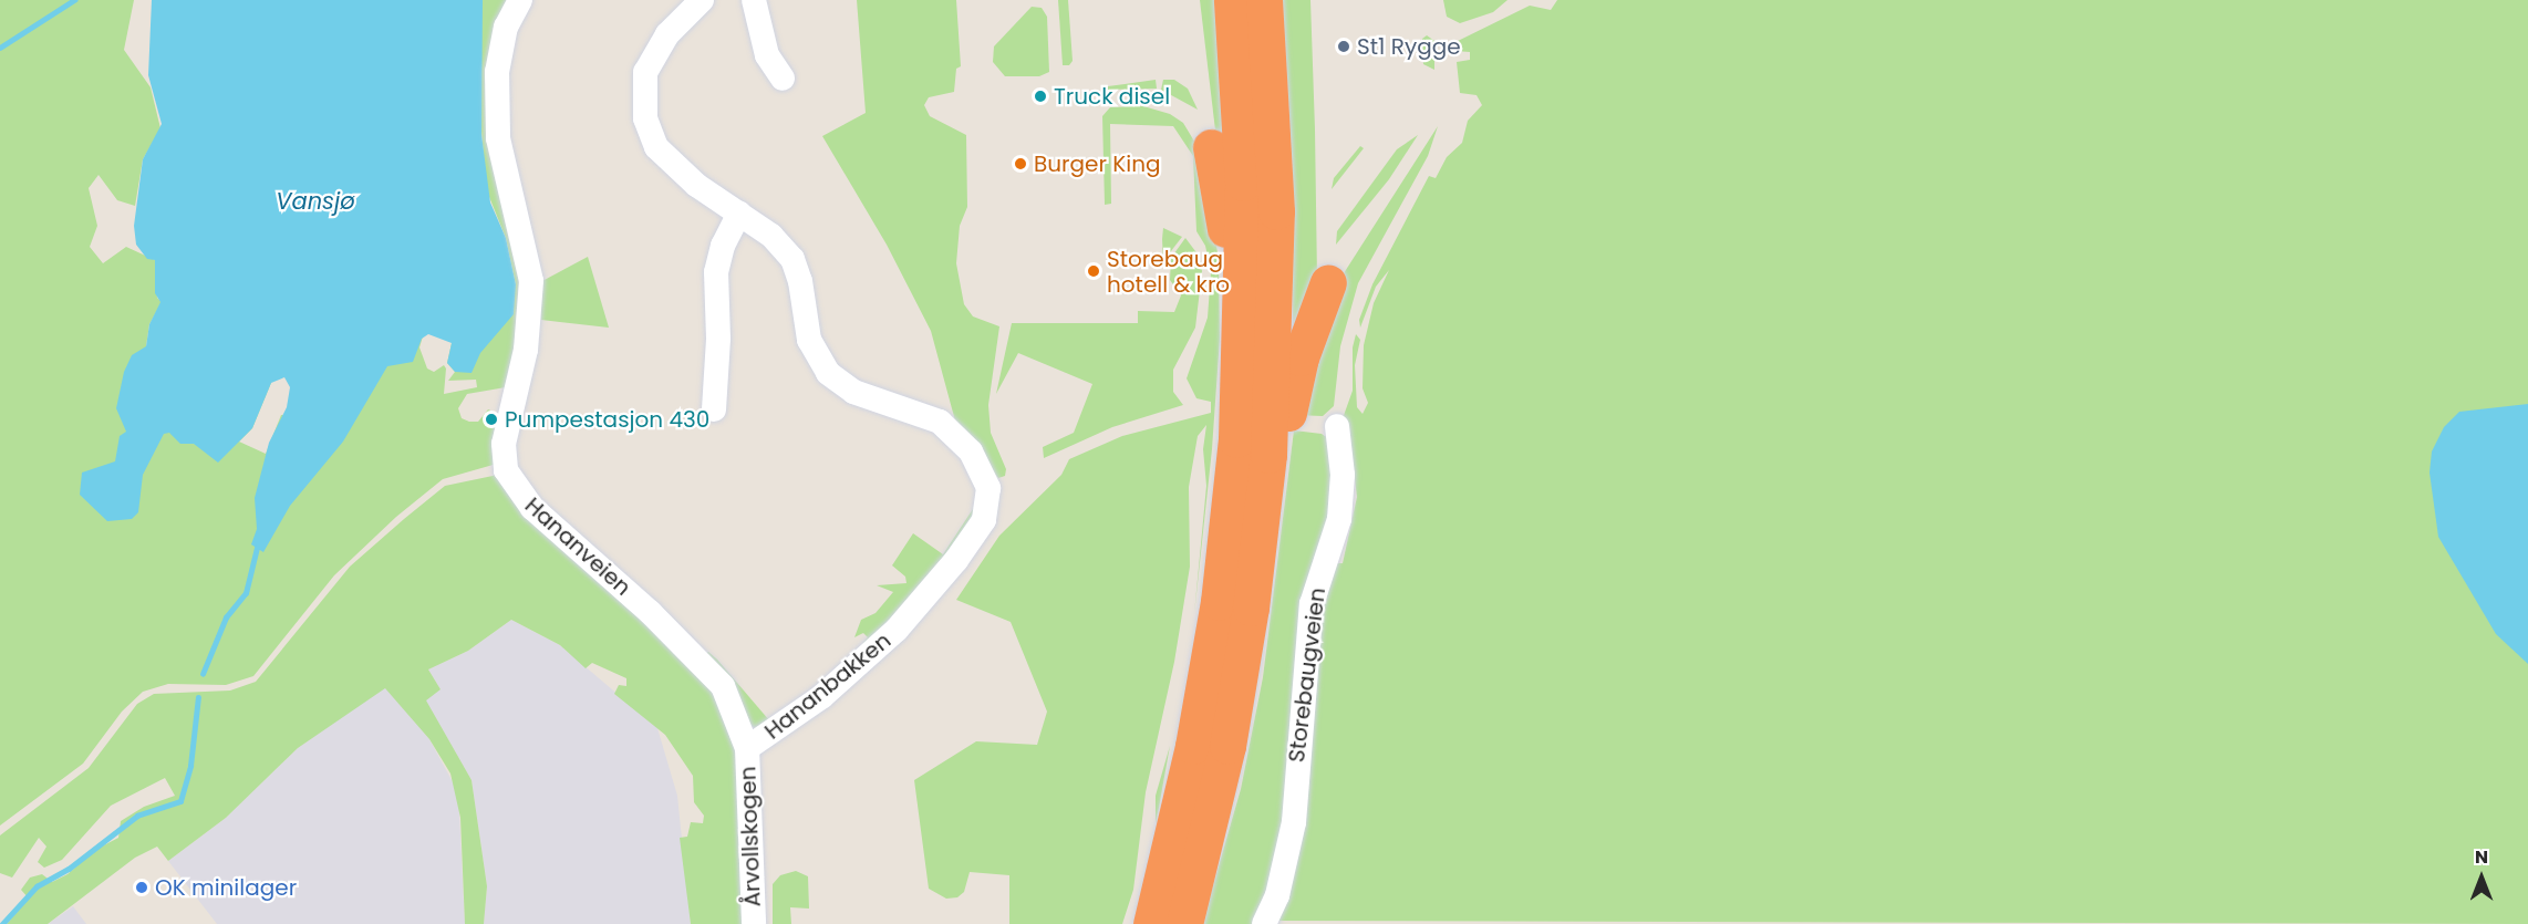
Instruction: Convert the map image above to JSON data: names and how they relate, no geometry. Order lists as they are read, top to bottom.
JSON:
{
  "streets": {
    "street": [
      "Hananveien",
      "Storebaugveien",
      "Hananbakken",
      "Årvollskogen"
    ]
  },
  "crossings": [
    ["Hananveien", "Hananbakken"],
    ["Hananveien", "Årvollskogen"],
    ["Hananbakken", "Årvollskogen"]
  ],
  "water": ["Vansjø"],
  "places": [
    "St1 Rygge",
    "Truck disel",
    "Burger King",
    "Storebaug hotell & kro",
    "Pumpestasjon 430",
    "OK minilager"
  ],
  "north": "top"
}
